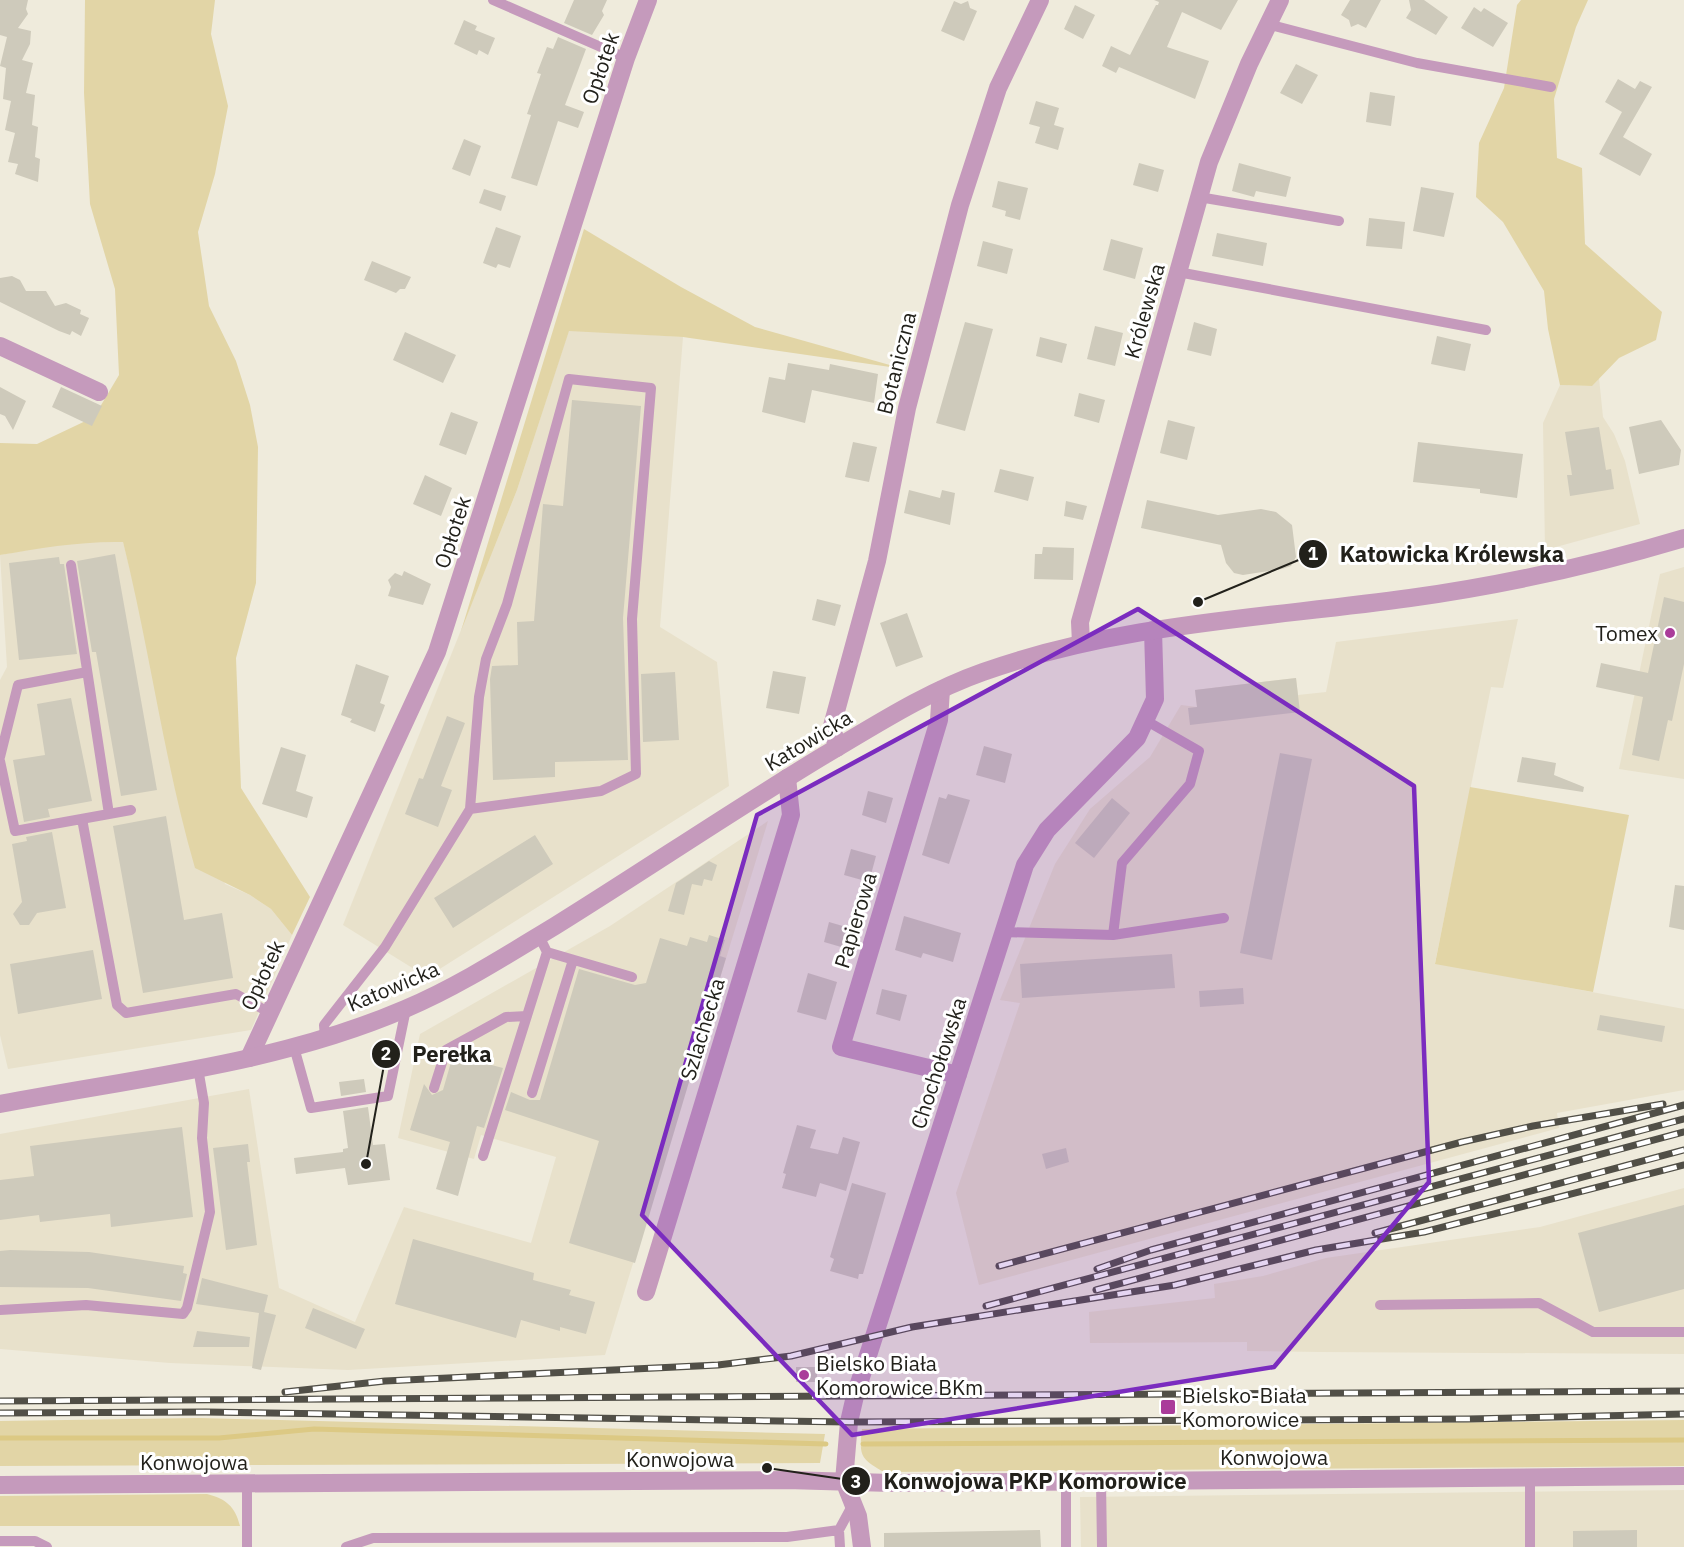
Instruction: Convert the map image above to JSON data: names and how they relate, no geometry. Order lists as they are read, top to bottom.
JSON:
{
  "streets": {
    "street": [
      "Opłotek",
      "Królewska",
      "Botaniczna",
      "Katowicka",
      "Papierowa",
      "Szlachecka",
      "Chochołowska",
      "Konwojowa"
    ]
  },
  "crossings": [
    ["Opłotek", "Katowicka"],
    ["Królewska", "Katowicka"],
    ["Botaniczna", "Katowicka"],
    ["Katowicka", "Papierowa"],
    ["Katowicka", "Szlachecka"],
    ["Katowicka", "Chochołowska"],
    ["Papierowa", "Chochołowska"],
    ["Chochołowska", "Konwojowa"]
  ],
  "places": {
    "other": [
      "Katowicka Królewska",
      "Tomex",
      "Perełka",
      "Bielsko Biała Komorowice BKm",
      "Konwojowa PKP Komorowice"
    ],
    "transit": ["Bielsko-Biała Komorowice"]
  }
}
